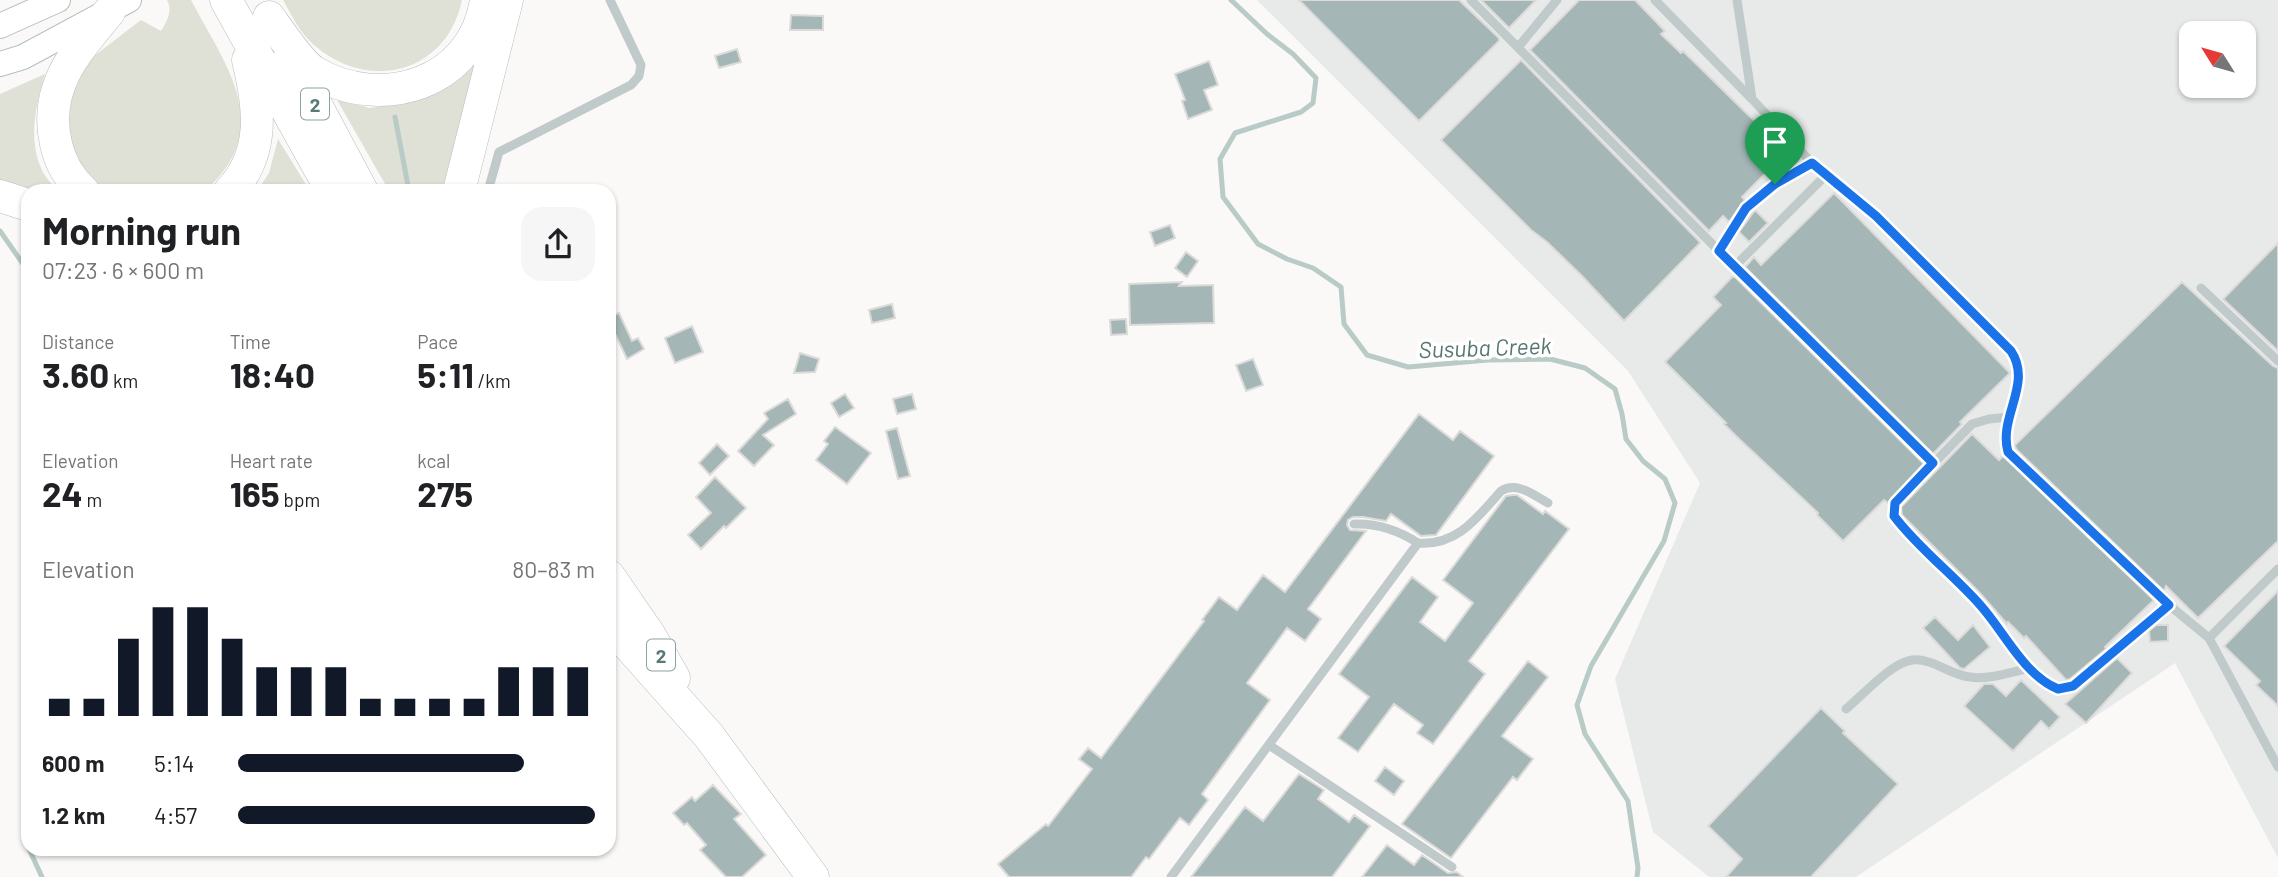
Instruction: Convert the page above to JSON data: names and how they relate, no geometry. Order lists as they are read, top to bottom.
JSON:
{
  "streets": {
    "highway": ["2"]
  },
  "water": ["Susuba Creek"],
  "north": "top left",
  "page": {
    "heading": ["Morning run", "07:23 · 6 × 600 m"],
    "stats": [
      ["Distance", "3.60 km"],
      ["Time", "18:40"],
      ["Pace", "5:11 /km"],
      ["Elevation", "24 m"],
      ["Heart rate", "165 bpm"],
      ["kcal", "275"]
    ],
    "chart": ["Elevation", "80–83 m"],
    "list": [
      {
        "name": "600 m",
        "note": "5:14"
      },
      {
        "name": "1.2 km",
        "note": "4:57"
      }
    ]
  }
}
